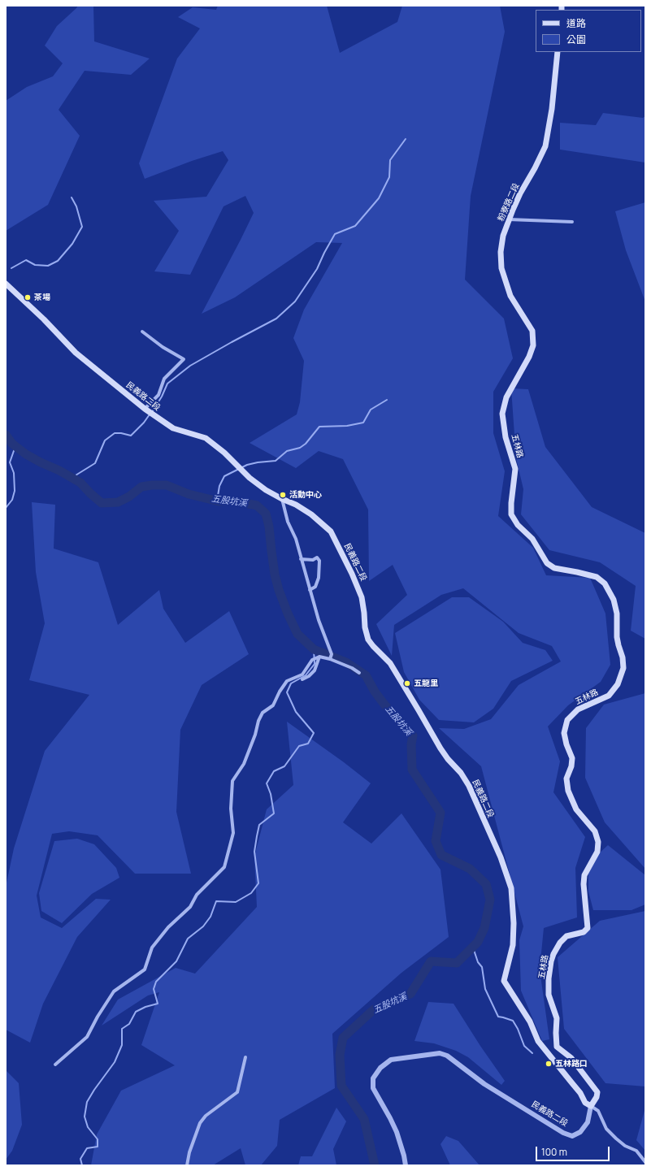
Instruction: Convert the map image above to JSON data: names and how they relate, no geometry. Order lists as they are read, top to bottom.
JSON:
{
  "streets": {
    "main road": ["粉寮路二段", "民義路二段", "五林路"]
  },
  "crossings": [
    ["粉寮路二段", "五林路"],
    ["民義路二段", "五林路"]
  ],
  "water": ["五股坑溪"],
  "places": [
    "茶場",
    "活動中心",
    "五龍里",
    "五林路口"
  ],
  "legend": ["道路", "公園"],
  "scale_bar": "100 m"
}
